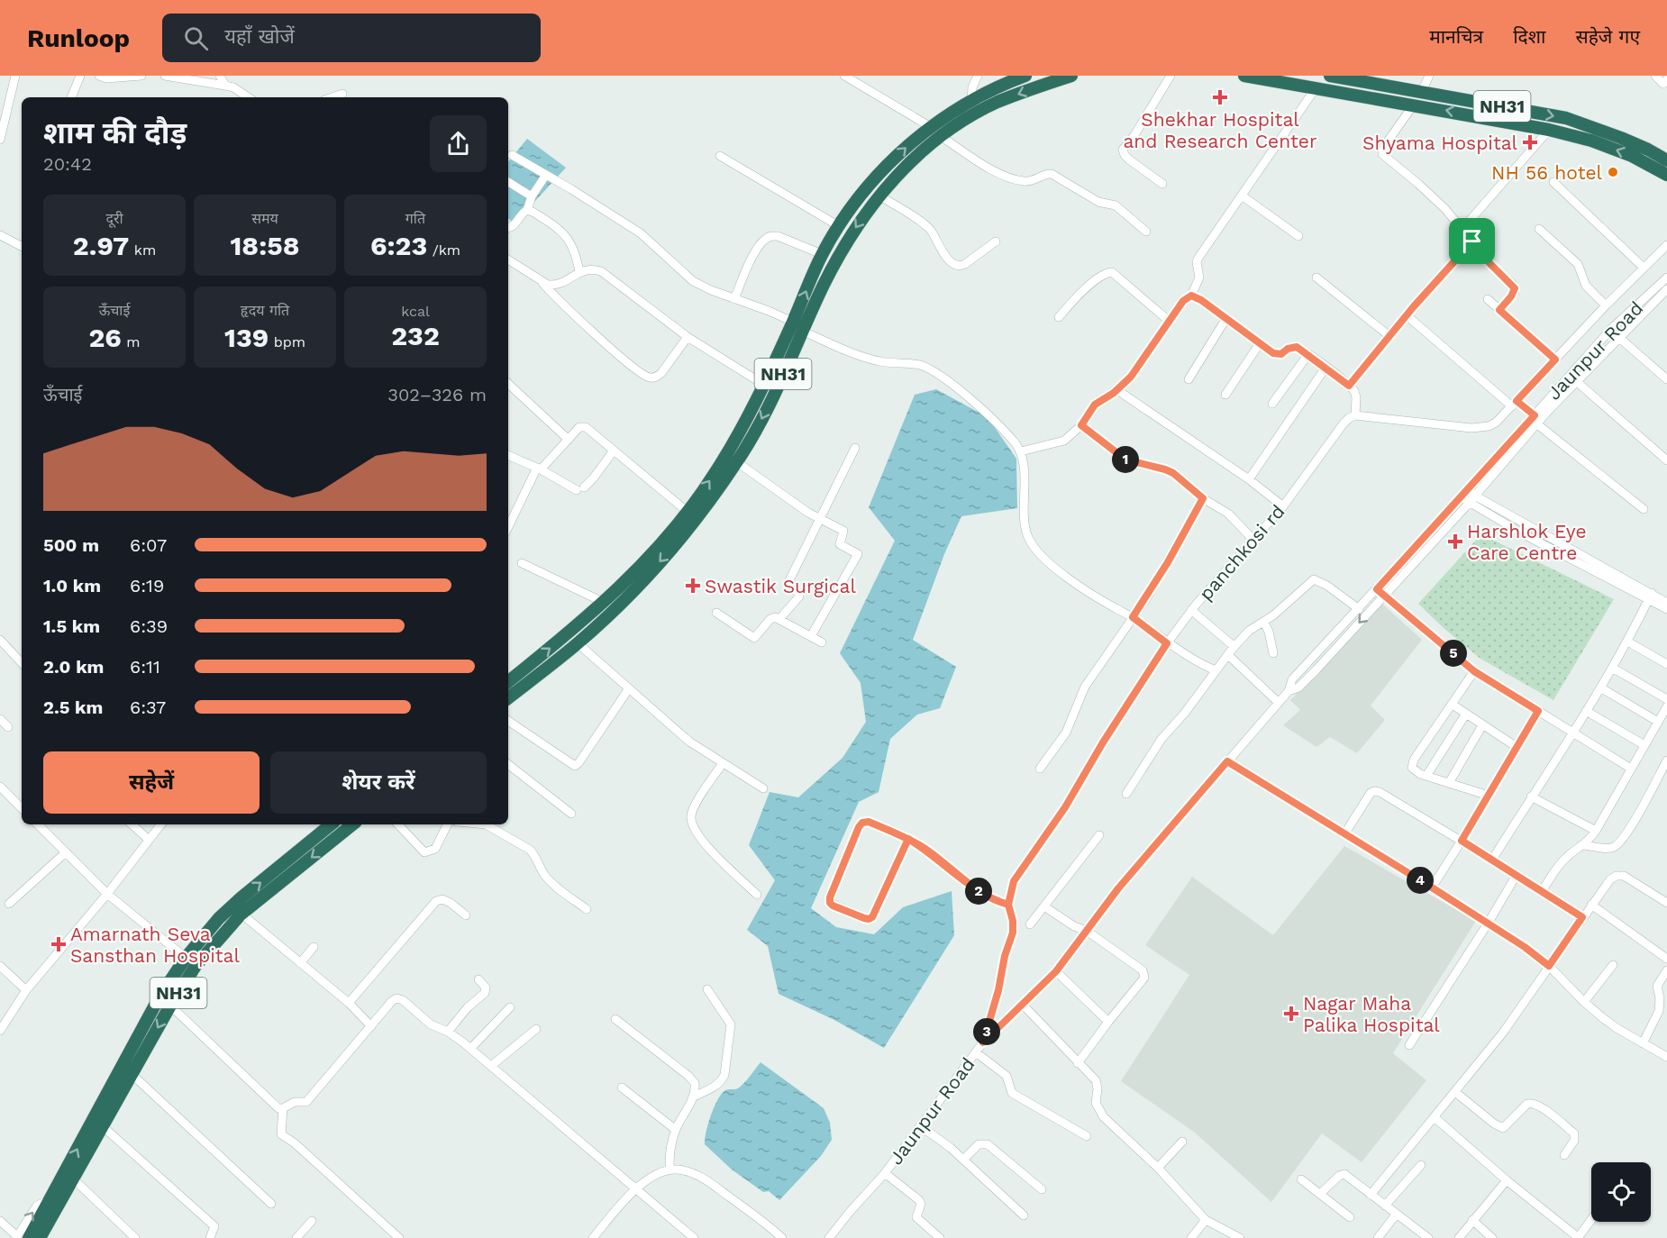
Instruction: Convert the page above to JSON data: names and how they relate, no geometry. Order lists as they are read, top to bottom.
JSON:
{
  "streets": {
    "highway": ["NH31"],
    "street": ["Jaunpur Road", "panchkosi rd"]
  },
  "crossings": [
    ["Jaunpur Road", "panchkosi rd"]
  ],
  "places": {
    "health": [
      "Shekhar Hospital and Research Center",
      "Shyama Hospital",
      "Harshlok Eye Care Centre",
      "Swastik Surgical",
      "Amarnath Seva Sansthan Hospital",
      "Nagar Maha Palika Hospital"
    ],
    "other": ["NH 56 hotel"]
  },
  "page": {
    "header": "Runloop",
    "search": "यहाँ खोजें",
    "nav": ["मानचित्र", "दिशा", "सहेजे गए"],
    "heading": ["शाम की दौड़", "20:42"],
    "stats": [
      ["दूरी", "2.97 km"],
      ["समय", "18:58"],
      ["गति", "6:23 /km"],
      ["ऊँचाई", "26 m"],
      ["हृदय गति", "139 bpm"],
      ["kcal", "232"]
    ],
    "chart": ["ऊँचाई", "302–326 m"],
    "pins": [
      "1",
      "5",
      "4",
      "2",
      "3"
    ],
    "list": [
      {
        "name": "500 m",
        "note": "6:07"
      },
      {
        "name": "1.0 km",
        "note": "6:19"
      },
      {
        "name": "1.5 km",
        "note": "6:39"
      },
      {
        "name": "2.0 km",
        "note": "6:11"
      },
      {
        "name": "2.5 km",
        "note": "6:37"
      }
    ],
    "buttons": ["सहेजें", "शेयर करें"]
  }
}
